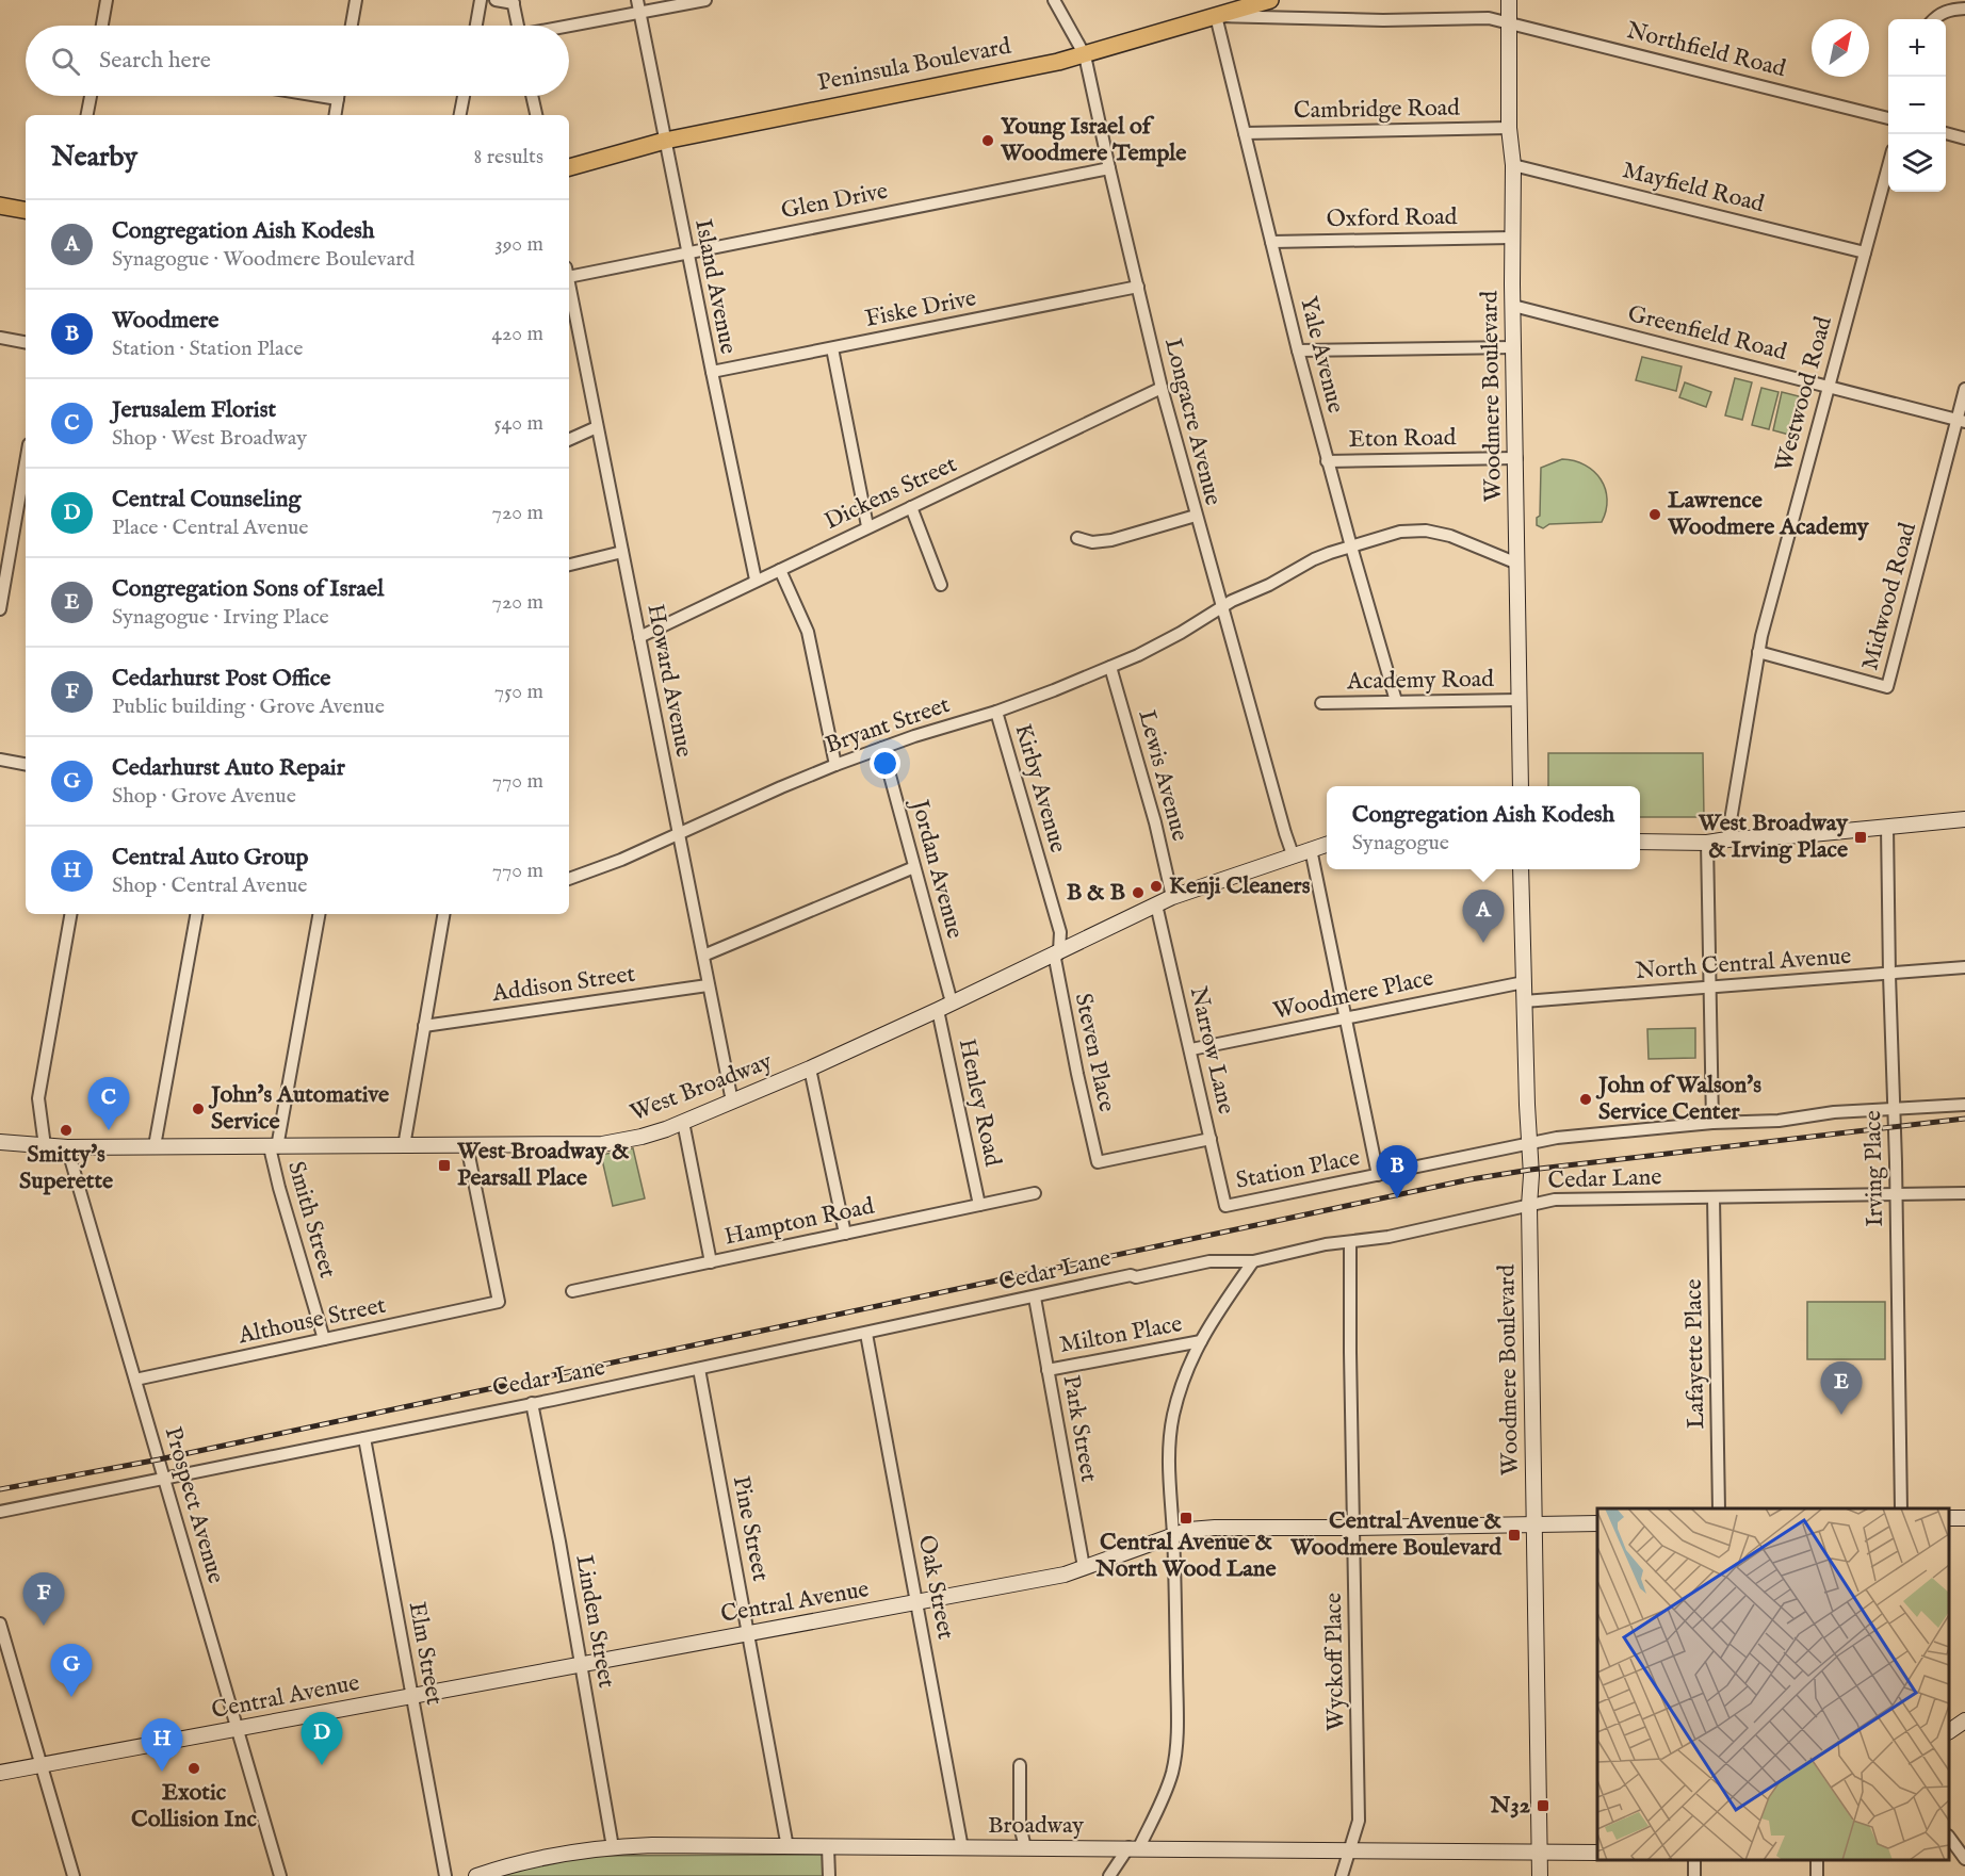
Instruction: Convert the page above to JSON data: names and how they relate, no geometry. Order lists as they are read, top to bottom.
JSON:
{
  "streets": {
    "main road": ["Peninsula Boulevard"],
    "street": [
      "Northfield Road",
      "Cambridge Road",
      "Mayfield Road",
      "Glen Drive",
      "Oxford Road",
      "Island Avenue",
      "Fiske Drive",
      "Greenfield Road",
      "Yale Avenue",
      "Westwood Road",
      "Woodmere Boulevard",
      "Longacre Avenue",
      "Eton Road",
      "Dickens Street",
      "Midwood Road",
      "Howard Avenue",
      "Academy Road",
      "Bryant Street",
      "Lewis Avenue",
      "Kirby Avenue",
      "Jordan Avenue",
      "North Central Avenue",
      "Addison Street",
      "Woodmere Place",
      "Narrow Lane",
      "Steven Place",
      "West Broadway",
      "Henley Road",
      "Irving Place",
      "Station Place",
      "Cedar Lane",
      "Smith Street",
      "Hampton Road",
      "Althouse Street",
      "Milton Place",
      "Lafayette Place",
      "Park Street",
      "Prospect Avenue",
      "Pine Street",
      "Oak Street",
      "Central Avenue",
      "Linden Street",
      "Elm Street",
      "Wyckoff Place",
      "Broadway"
    ]
  },
  "crossings": [
    ["Northfield Road", "Peninsula Boulevard"],
    ["Northfield Road", "Yale Avenue"],
    ["Northfield Road", "Woodmere Boulevard"],
    ["Peninsula Boulevard", "Island Avenue"],
    ["Peninsula Boulevard", "Yale Avenue"],
    ["Peninsula Boulevard", "Longacre Avenue"],
    ["Cambridge Road", "Yale Avenue"],
    ["Cambridge Road", "Woodmere Boulevard"],
    ["Mayfield Road", "Westwood Road"],
    ["Mayfield Road", "Woodmere Boulevard"],
    ["Glen Drive", "Island Avenue"],
    ["Glen Drive", "Longacre Avenue"],
    ["Oxford Road", "Yale Avenue"],
    ["Oxford Road", "Woodmere Boulevard"],
    ["Island Avenue", "Fiske Drive"],
    ["Island Avenue", "Dickens Street"],
    ["Fiske Drive", "Longacre Avenue"],
    ["Greenfield Road", "Westwood Road"],
    ["Greenfield Road", "Woodmere Boulevard"],
    ["Greenfield Road", "Midwood Road"],
    ["Yale Avenue", "Eton Road"],
    ["Yale Avenue", "Academy Road"],
    ["Yale Avenue", "Bryant Street"],
    ["Westwood Road", "Midwood Road"],
    ["Woodmere Boulevard", "Eton Road"],
    ["Woodmere Boulevard", "Academy Road"],
    ["Woodmere Boulevard", "Bryant Street"],
    ["Woodmere Boulevard", "North Central Avenue"],
    ["Woodmere Boulevard", "Woodmere Place"],
    ["Woodmere Boulevard", "Station Place"],
    ["Woodmere Boulevard", "Cedar Lane"],
    ["Woodmere Boulevard", "Central Avenue"],
    ["Woodmere Boulevard", "Broadway"],
    ["Longacre Avenue", "Dickens Street"],
    ["Longacre Avenue", "Bryant Street"],
    ["Longacre Avenue", "West Broadway"],
    ["Dickens Street", "Howard Avenue"],
    ["Howard Avenue", "Bryant Street"],
    ["Howard Avenue", "Addison Street"],
    ["Howard Avenue", "West Broadway"],
    ["Bryant Street", "Lewis Avenue"],
    ["Bryant Street", "Kirby Avenue"],
    ["Bryant Street", "Jordan Avenue"],
    ["Lewis Avenue", "West Broadway"],
    ["Kirby Avenue", "Steven Place"],
    ["Kirby Avenue", "West Broadway"],
    ["Jordan Avenue", "West Broadway"],
    ["North Central Avenue", "Irving Place"],
    ["Woodmere Place", "Narrow Lane"],
    ["Narrow Lane", "Steven Place"],
    ["Narrow Lane", "West Broadway"],
    ["Narrow Lane", "Station Place"],
    ["Steven Place", "West Broadway"],
    ["West Broadway", "Henley Road"],
    ["West Broadway", "Smith Street"],
    ["West Broadway", "Althouse Street"],
    ["West Broadway", "Prospect Avenue"],
    ["Henley Road", "Hampton Road"],
    ["Irving Place", "Station Place"],
    ["Irving Place", "Cedar Lane"],
    ["Cedar Lane", "Lafayette Place"],
    ["Cedar Lane", "Park Street"],
    ["Cedar Lane", "Prospect Avenue"],
    ["Cedar Lane", "Pine Street"],
    ["Cedar Lane", "Oak Street"],
    ["Cedar Lane", "Linden Street"],
    ["Cedar Lane", "Elm Street"],
    ["Cedar Lane", "Wyckoff Place"],
    ["Smith Street", "Althouse Street"],
    ["Althouse Street", "Prospect Avenue"],
    ["Milton Place", "Park Street"],
    ["Park Street", "Central Avenue"],
    ["Prospect Avenue", "Central Avenue"],
    ["Pine Street", "Central Avenue"],
    ["Pine Street", "Broadway"],
    ["Oak Street", "Central Avenue"],
    ["Oak Street", "Broadway"],
    ["Central Avenue", "Linden Street"],
    ["Central Avenue", "Elm Street"],
    ["Central Avenue", "Wyckoff Place"],
    ["Linden Street", "Broadway"],
    ["Wyckoff Place", "Broadway"]
  ],
  "places": {
    "other": [
      "Young Israel of Woodmere Temple",
      "Lawrence Woodmere Academy",
      "Kenji Cleaners",
      "B & B",
      "John of Walson's Service Center",
      "John's Automative Service",
      "Smitty's Superette",
      "Exotic Collision Inc"
    ],
    "transit": [
      "West Broadway & Irving Place",
      "West Broadway & Pearsall Place",
      "Central Avenue & North Wood Lane",
      "Central Avenue & Woodmere Boulevard",
      "N32"
    ]
  },
  "north": "top right",
  "page": {
    "map_buttons": ["+", "−"],
    "search": "Search here",
    "heading": ["Nearby", "8 results"],
    "list": [
      {
        "mark": "A",
        "name": "Congregation Aish Kodesh",
        "note": "Synagogue · Woodmere Boulevard",
        "value": "390 m"
      },
      {
        "mark": "B",
        "name": "Woodmere",
        "note": "Station · Station Place",
        "value": "420 m"
      },
      {
        "mark": "C",
        "name": "Jerusalem Florist",
        "note": "Shop · West Broadway",
        "value": "540 m"
      },
      {
        "mark": "D",
        "name": "Central Counseling",
        "note": "Place · Central Avenue",
        "value": "720 m"
      },
      {
        "mark": "E",
        "name": "Congregation Sons of Israel",
        "note": "Synagogue · Irving Place",
        "value": "720 m"
      },
      {
        "mark": "F",
        "name": "Cedarhurst Post Office",
        "note": "Public building · Grove Avenue",
        "value": "750 m"
      },
      {
        "mark": "G",
        "name": "Cedarhurst Auto Repair",
        "note": "Shop · Grove Avenue",
        "value": "770 m"
      },
      {
        "mark": "H",
        "name": "Central Auto Group",
        "note": "Shop · Central Avenue",
        "value": "770 m"
      }
    ],
    "popup": ["Congregation Aish Kodesh", "Synagogue"],
    "pins": [
      "A",
      "C",
      "B",
      "E",
      "F",
      "G",
      "D",
      "H"
    ]
  }
}
